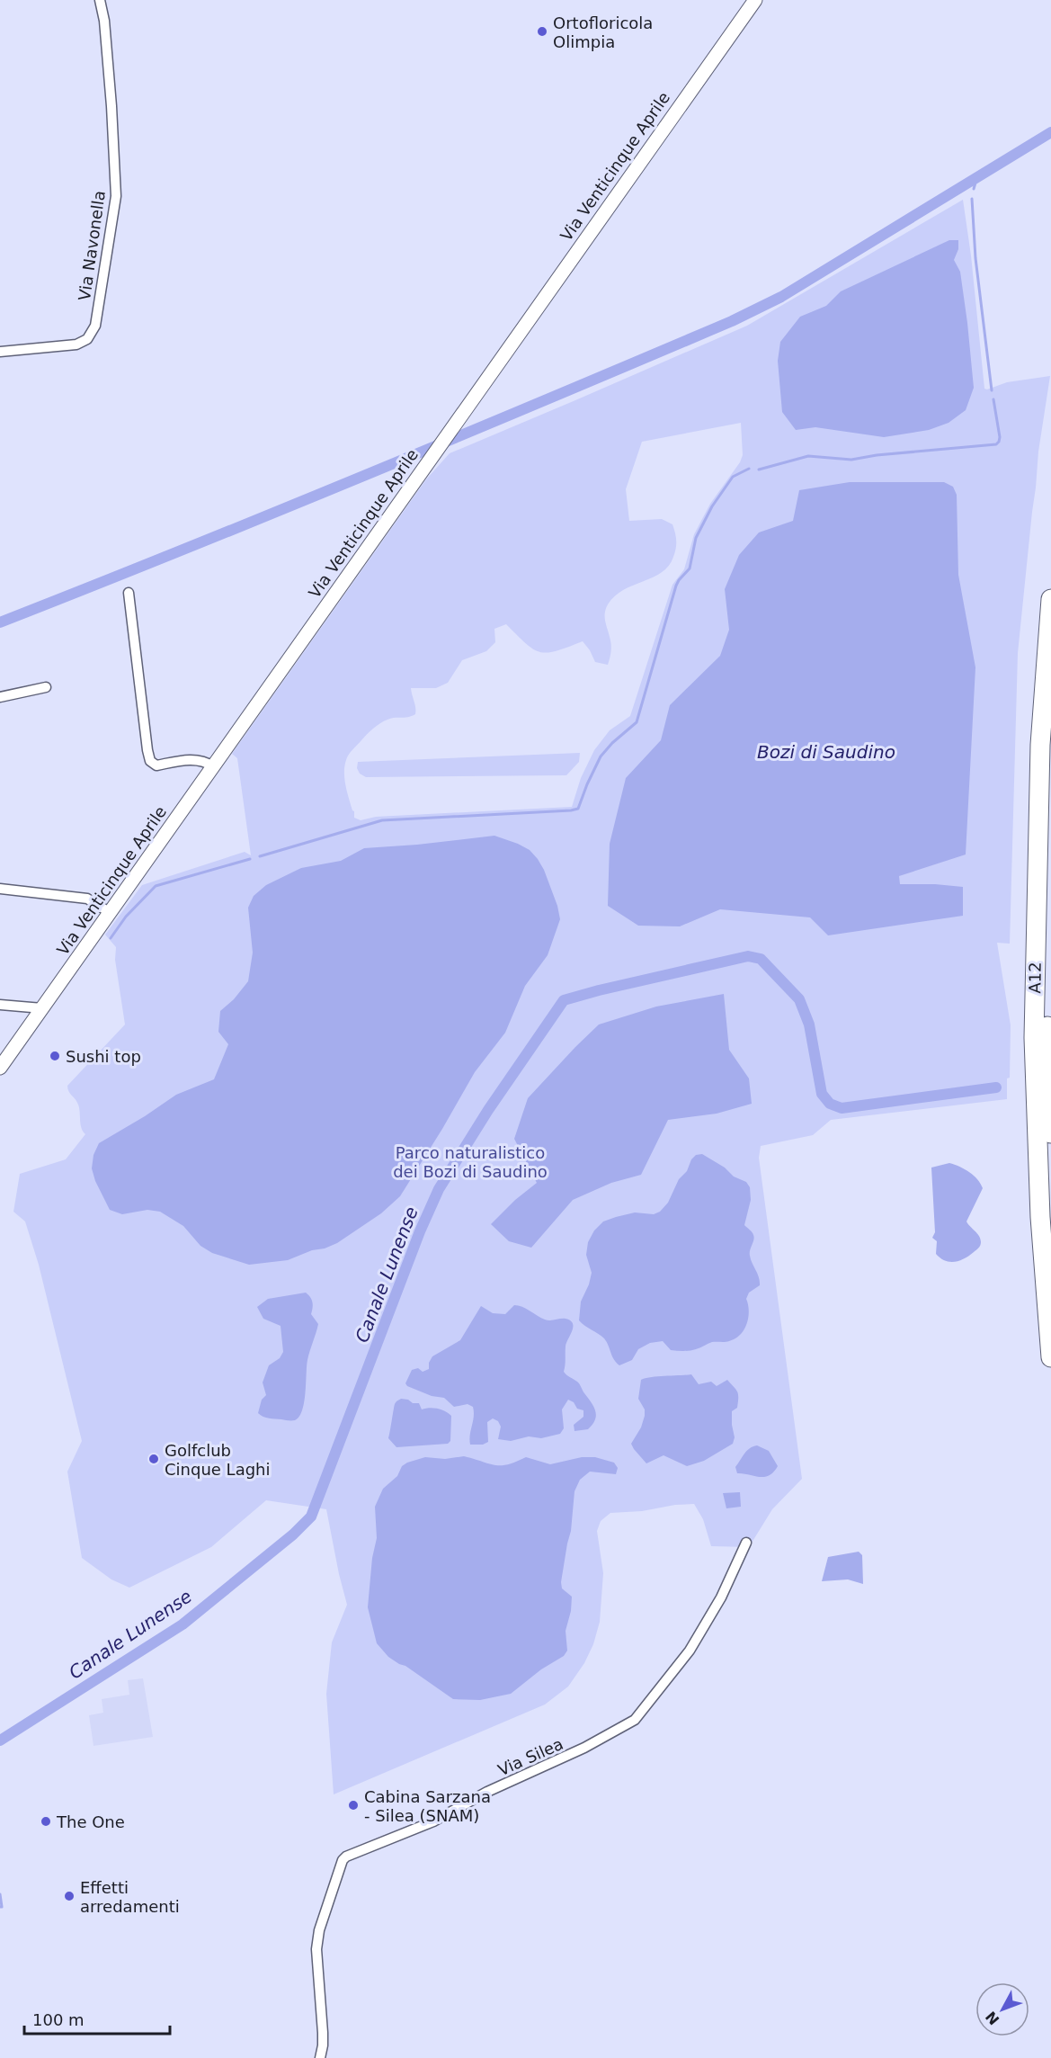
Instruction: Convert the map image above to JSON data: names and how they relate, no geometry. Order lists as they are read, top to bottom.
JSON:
{
  "streets": {
    "highway": ["A12"],
    "main road": ["Via Venticinque Aprile"],
    "street": ["Via Navonella", "Via Silea"]
  },
  "water": ["Bozi di Saudino", "Canale Lunense"],
  "parks": ["Parco naturalistico dei Bozi di Saudino"],
  "places": [
    "Ortofloricola Olimpia",
    "Sushi top",
    "Golfclub Cinque Laghi",
    "Cabina Sarzana - Silea (SNAM)",
    "The One",
    "Effetti arredamenti"
  ],
  "scale_bar": "100 m",
  "north": "bottom left"
}
